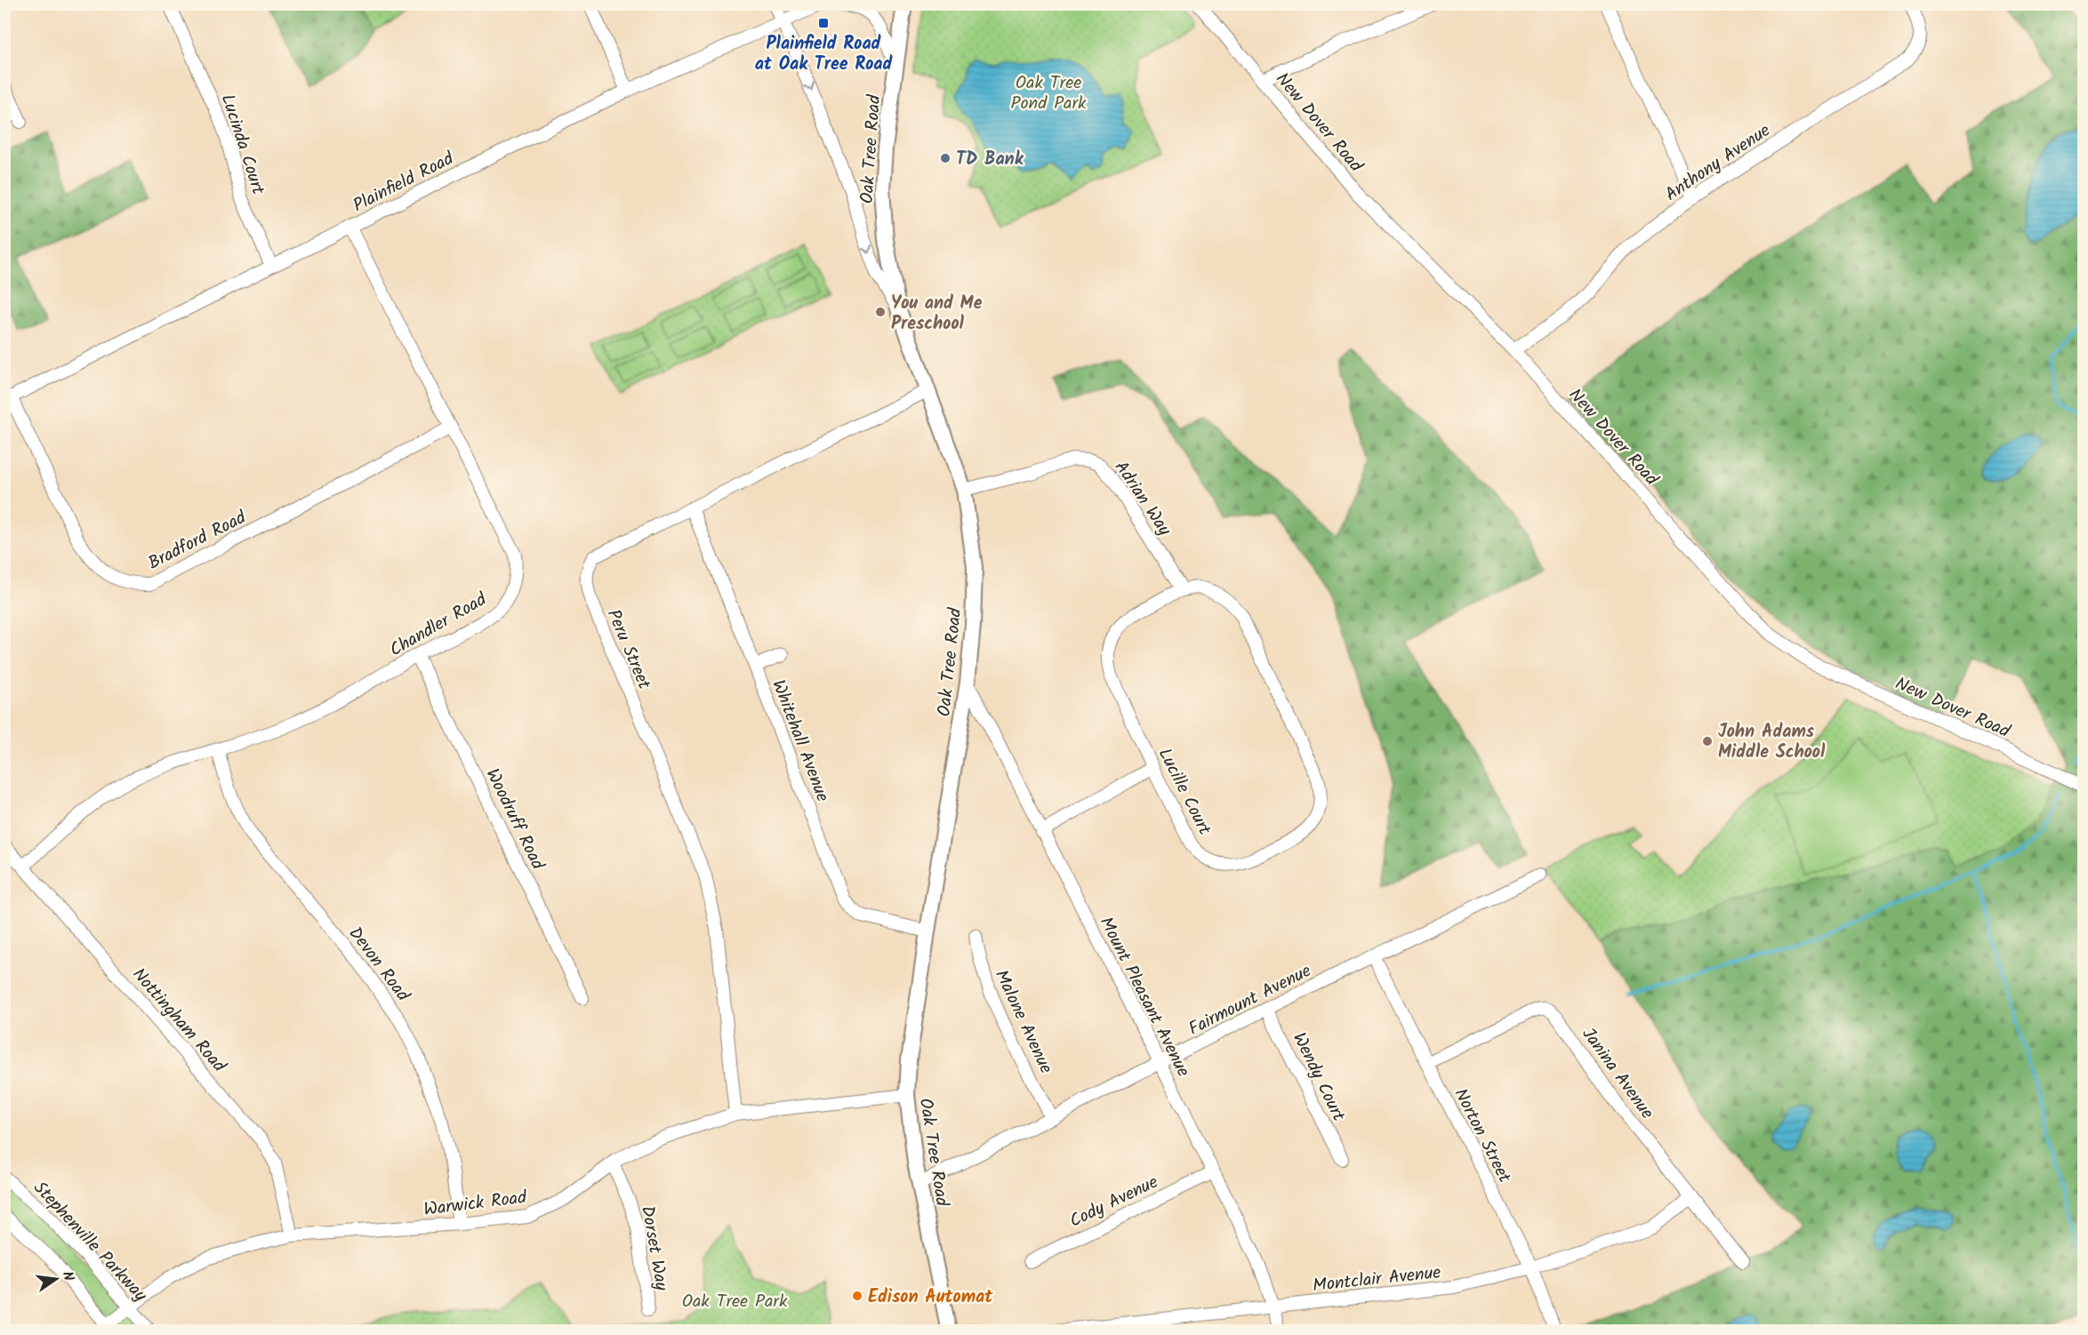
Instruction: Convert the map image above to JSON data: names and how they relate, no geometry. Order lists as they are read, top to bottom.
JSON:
{
  "streets": {
    "main road": ["Oak Tree Road"],
    "street": [
      "New Dover Road",
      "Lucinda Court",
      "Anthony Avenue",
      "Plainfield Road",
      "Adrian Way",
      "Bradford Road",
      "Chandler Road",
      "Peru Street",
      "Whitehall Avenue",
      "Lucille Court",
      "Woodruff Road",
      "Devon Road",
      "Mount Pleasant Avenue",
      "Fairmount Avenue",
      "Nottingham Road",
      "Malone Avenue",
      "Janina Avenue",
      "Wendy Court",
      "Norton Street",
      "Cody Avenue",
      "Warwick Road",
      "Stephenville Parkway",
      "Dorset Way",
      "Montclair Avenue"
    ]
  },
  "crossings": [
    ["New Dover Road", "Anthony Avenue"],
    ["Lucinda Court", "Plainfield Road"],
    ["Oak Tree Road", "Adrian Way"],
    ["Oak Tree Road", "Peru Street"],
    ["Oak Tree Road", "Whitehall Avenue"],
    ["Oak Tree Road", "Mount Pleasant Avenue"],
    ["Oak Tree Road", "Fairmount Avenue"],
    ["Oak Tree Road", "Warwick Road"],
    ["Plainfield Road", "Bradford Road"],
    ["Plainfield Road", "Chandler Road"],
    ["Adrian Way", "Lucille Court"],
    ["Bradford Road", "Chandler Road"],
    ["Chandler Road", "Woodruff Road"],
    ["Chandler Road", "Devon Road"],
    ["Chandler Road", "Nottingham Road"],
    ["Peru Street", "Whitehall Avenue"],
    ["Peru Street", "Warwick Road"],
    ["Devon Road", "Warwick Road"],
    ["Mount Pleasant Avenue", "Fairmount Avenue"],
    ["Mount Pleasant Avenue", "Cody Avenue"],
    ["Mount Pleasant Avenue", "Montclair Avenue"],
    ["Fairmount Avenue", "Malone Avenue"],
    ["Fairmount Avenue", "Wendy Court"],
    ["Fairmount Avenue", "Norton Street"],
    ["Nottingham Road", "Warwick Road"],
    ["Janina Avenue", "Norton Street"],
    ["Janina Avenue", "Montclair Avenue"],
    ["Norton Street", "Montclair Avenue"],
    ["Warwick Road", "Stephenville Parkway"],
    ["Warwick Road", "Dorset Way"]
  ],
  "parks": ["Oak Tree Pond Park", "Oak Tree Park"],
  "places": {
    "transit": ["Plainfield Road at Oak Tree Road"],
    "other": [
      "TD Bank",
      "You and Me Preschool",
      "John Adams Middle School",
      "Edison Automat"
    ]
  },
  "north": "right"
}
